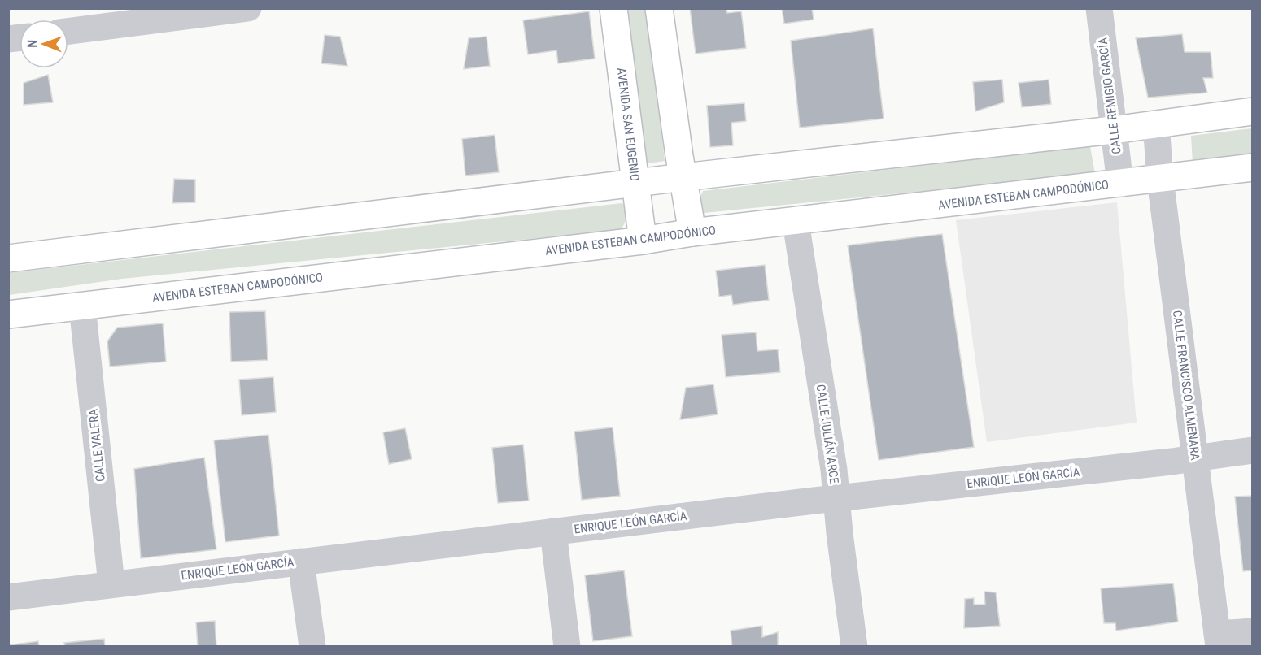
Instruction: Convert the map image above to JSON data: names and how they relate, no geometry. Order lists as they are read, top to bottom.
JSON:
{
  "streets": {
    "street": [
      "CALLE REMIGIO GARCÍA",
      "AVENIDA SAN EUGENIO",
      "AVENIDA ESTEBAN CAMPODÓNICO",
      "CALLE FRANCISCO ALMENARA",
      "CALLE JULIÁN ARCE",
      "CALLE VALERA",
      "ENRIQUE LEÓN GARCÍA"
    ]
  },
  "crossings": [
    ["CALLE REMIGIO GARCÍA", "AVENIDA ESTEBAN CAMPODÓNICO"],
    ["AVENIDA SAN EUGENIO", "AVENIDA ESTEBAN CAMPODÓNICO"],
    ["AVENIDA ESTEBAN CAMPODÓNICO", "CALLE FRANCISCO ALMENARA"],
    ["AVENIDA ESTEBAN CAMPODÓNICO", "CALLE JULIÁN ARCE"],
    ["AVENIDA ESTEBAN CAMPODÓNICO", "CALLE VALERA"],
    ["CALLE FRANCISCO ALMENARA", "ENRIQUE LEÓN GARCÍA"],
    ["CALLE JULIÁN ARCE", "ENRIQUE LEÓN GARCÍA"],
    ["CALLE VALERA", "ENRIQUE LEÓN GARCÍA"]
  ],
  "north": "left"
}
